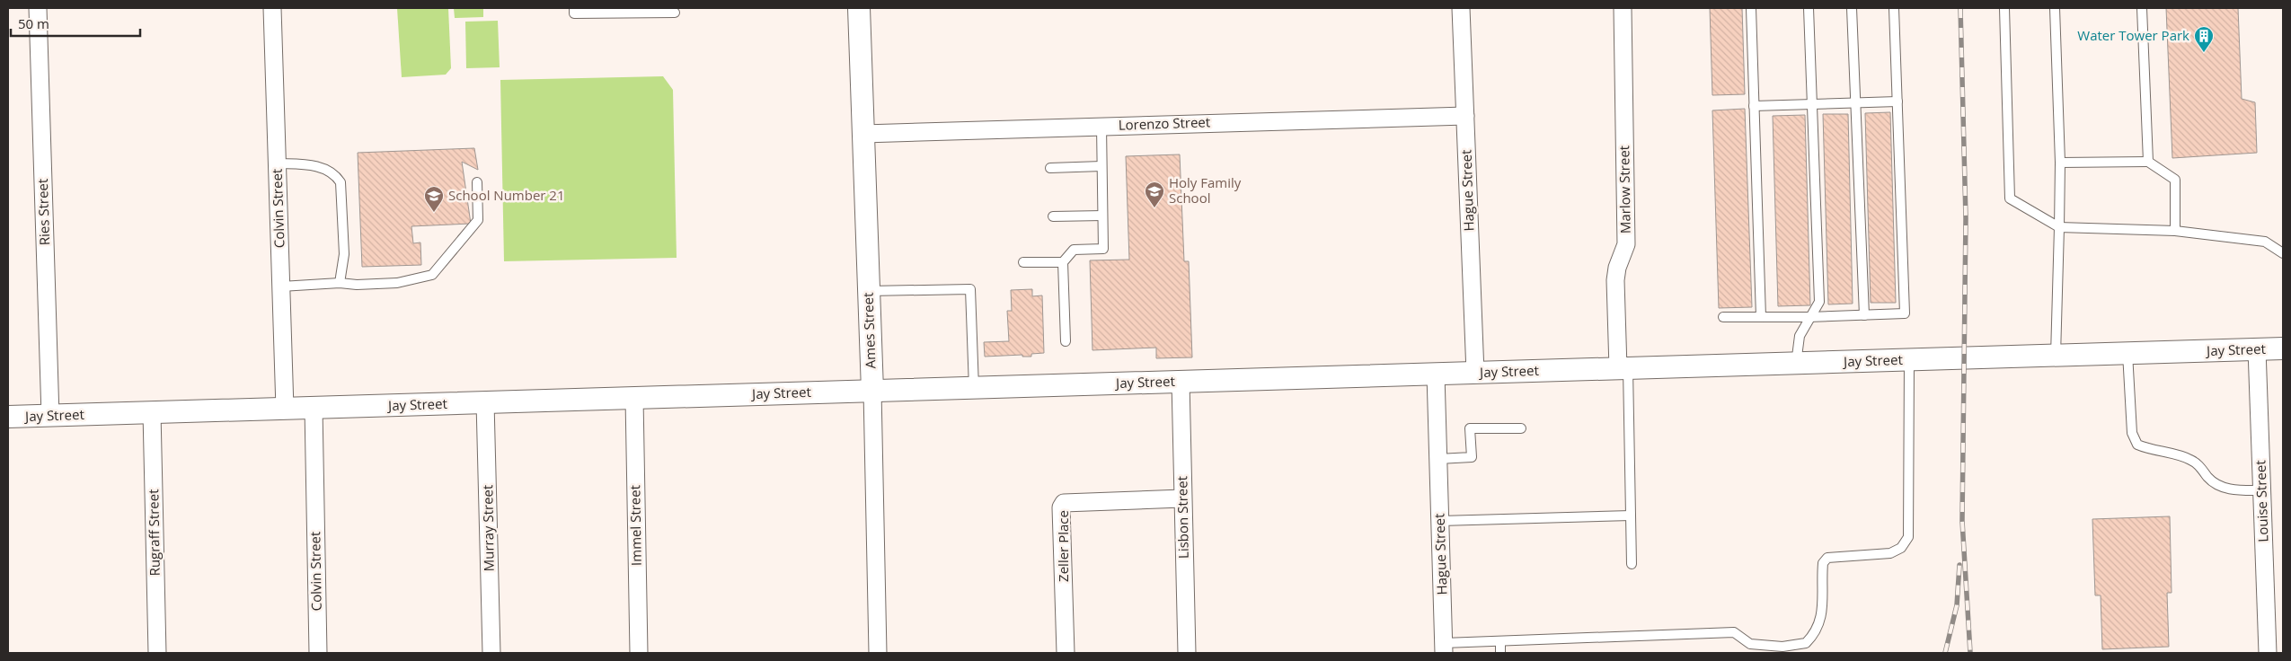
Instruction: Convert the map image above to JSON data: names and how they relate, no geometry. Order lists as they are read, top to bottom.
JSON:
{
  "streets": {
    "street": [
      "Lorenzo Street",
      "Marlow Street",
      "Hague Street",
      "Colvin Street",
      "Ries Street",
      "Ames Street",
      "Jay Street",
      "Louise Street",
      "Lisbon Street",
      "Immel Street",
      "Murray Street",
      "Rugraff Street",
      "Zeller Place"
    ]
  },
  "crossings": [
    ["Lorenzo Street", "Hague Street"],
    ["Lorenzo Street", "Ames Street"],
    ["Marlow Street", "Jay Street"],
    ["Hague Street", "Jay Street"],
    ["Colvin Street", "Jay Street"],
    ["Ries Street", "Jay Street"],
    ["Ames Street", "Jay Street"],
    ["Jay Street", "Louise Street"],
    ["Jay Street", "Lisbon Street"],
    ["Jay Street", "Immel Street"],
    ["Jay Street", "Murray Street"],
    ["Jay Street", "Rugraff Street"],
    ["Lisbon Street", "Zeller Place"]
  ],
  "places": {
    "building": ["Water Tower Park"],
    "school or university": ["Holy Family School", "School Number 21"]
  },
  "scale_bar": "50 m"
}
